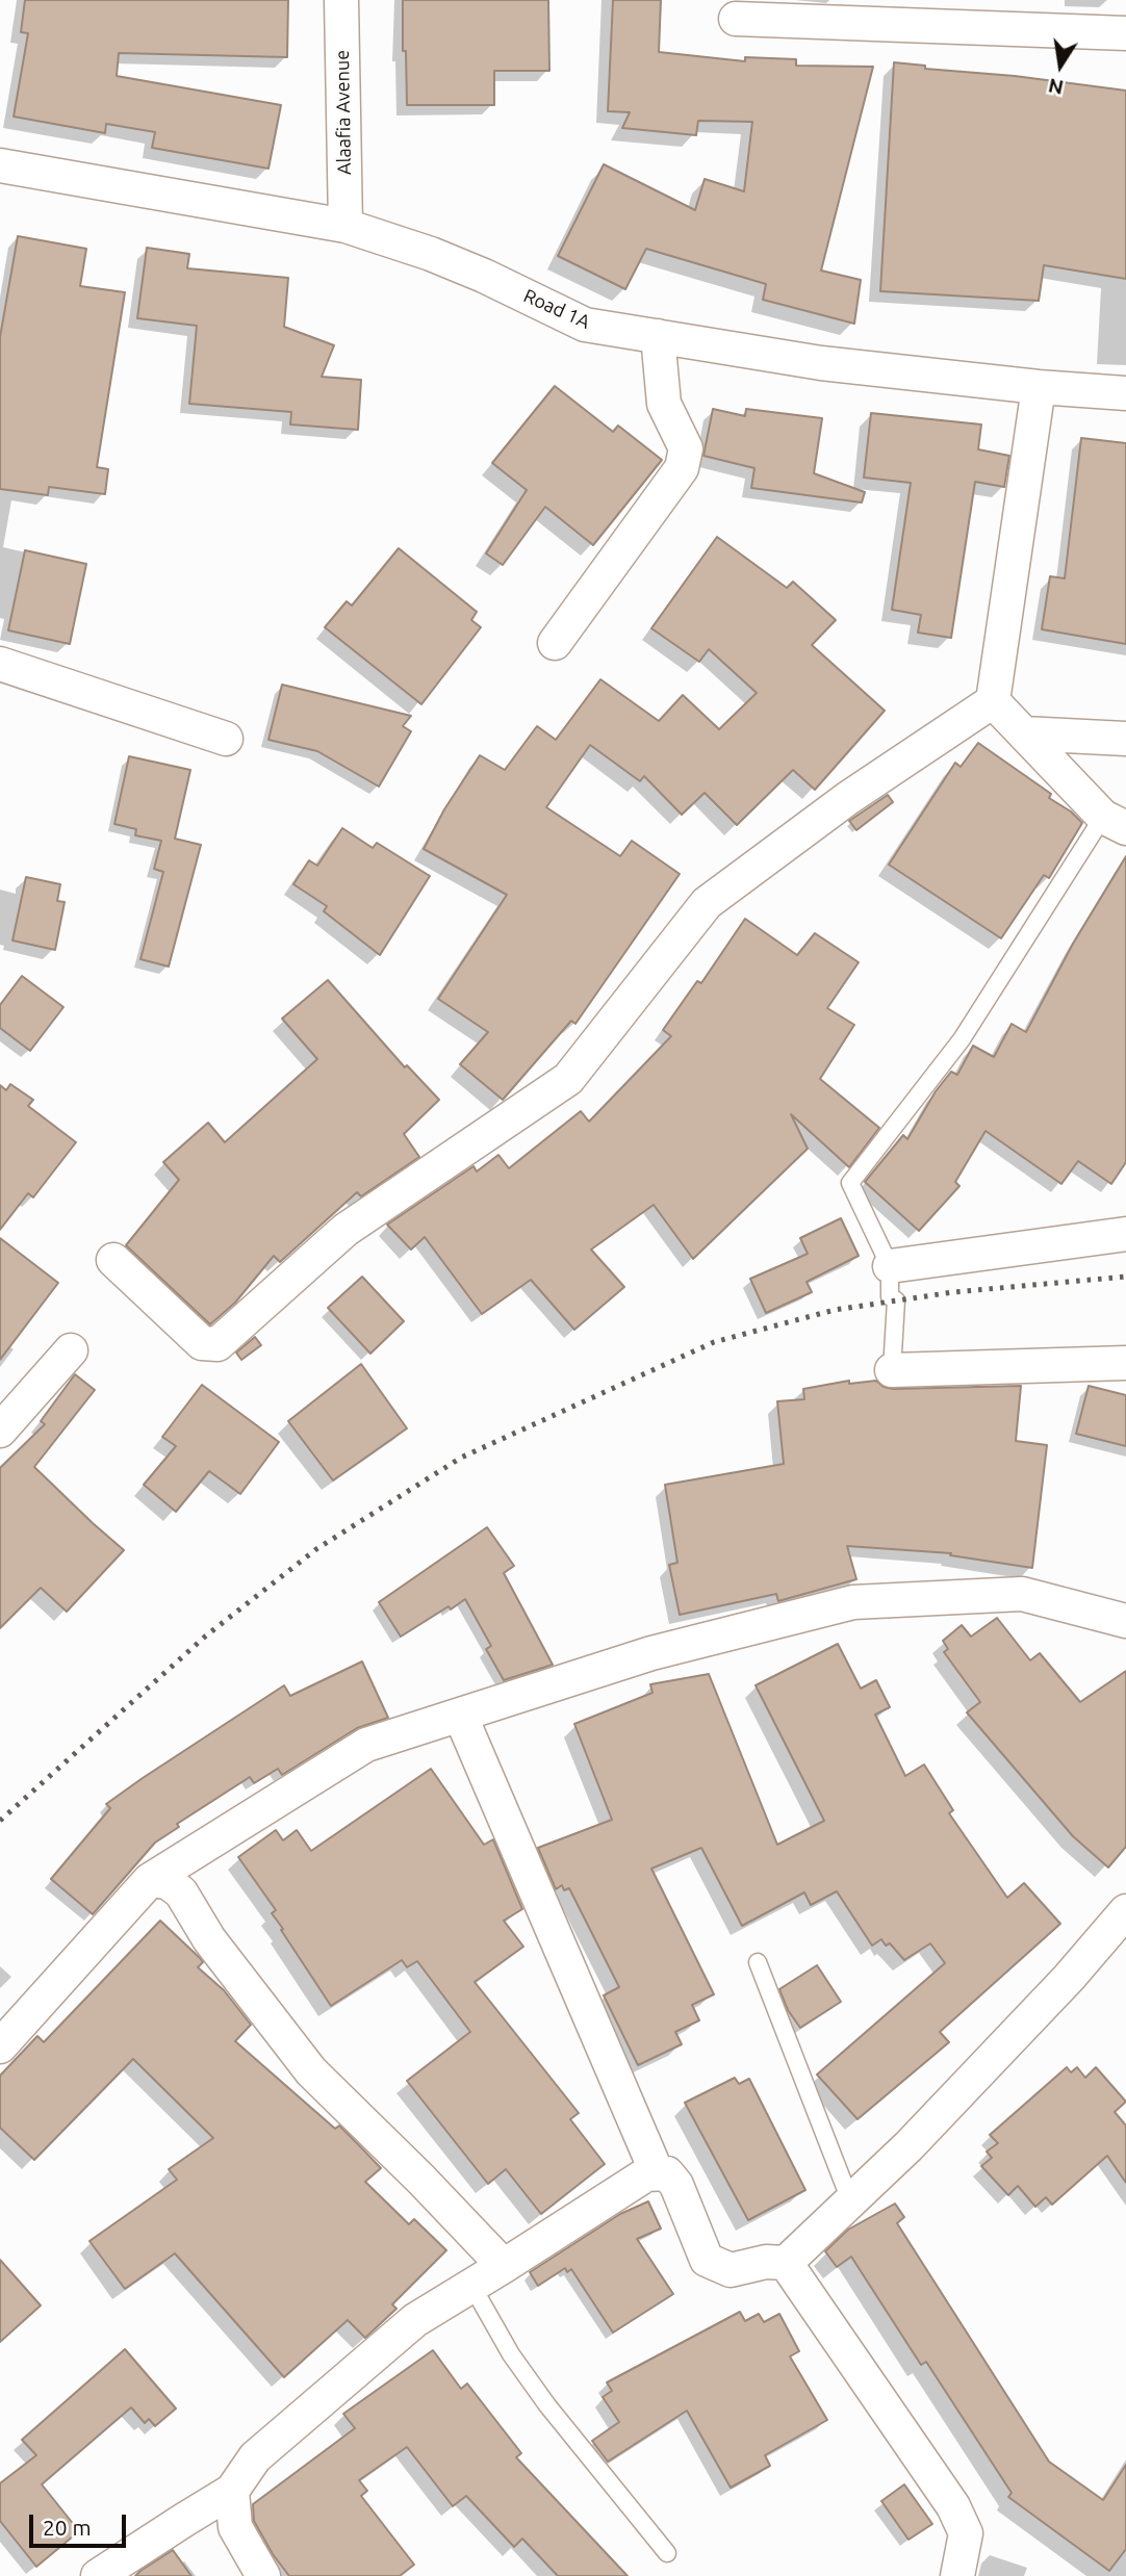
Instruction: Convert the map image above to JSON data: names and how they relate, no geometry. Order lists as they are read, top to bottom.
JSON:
{
  "streets": {
    "street": ["Alaafia Avenue", "Road 1A"]
  },
  "crossings": [
    ["Alaafia Avenue", "Road 1A"]
  ],
  "scale_bar": "20 m",
  "north": "bottom"
}
